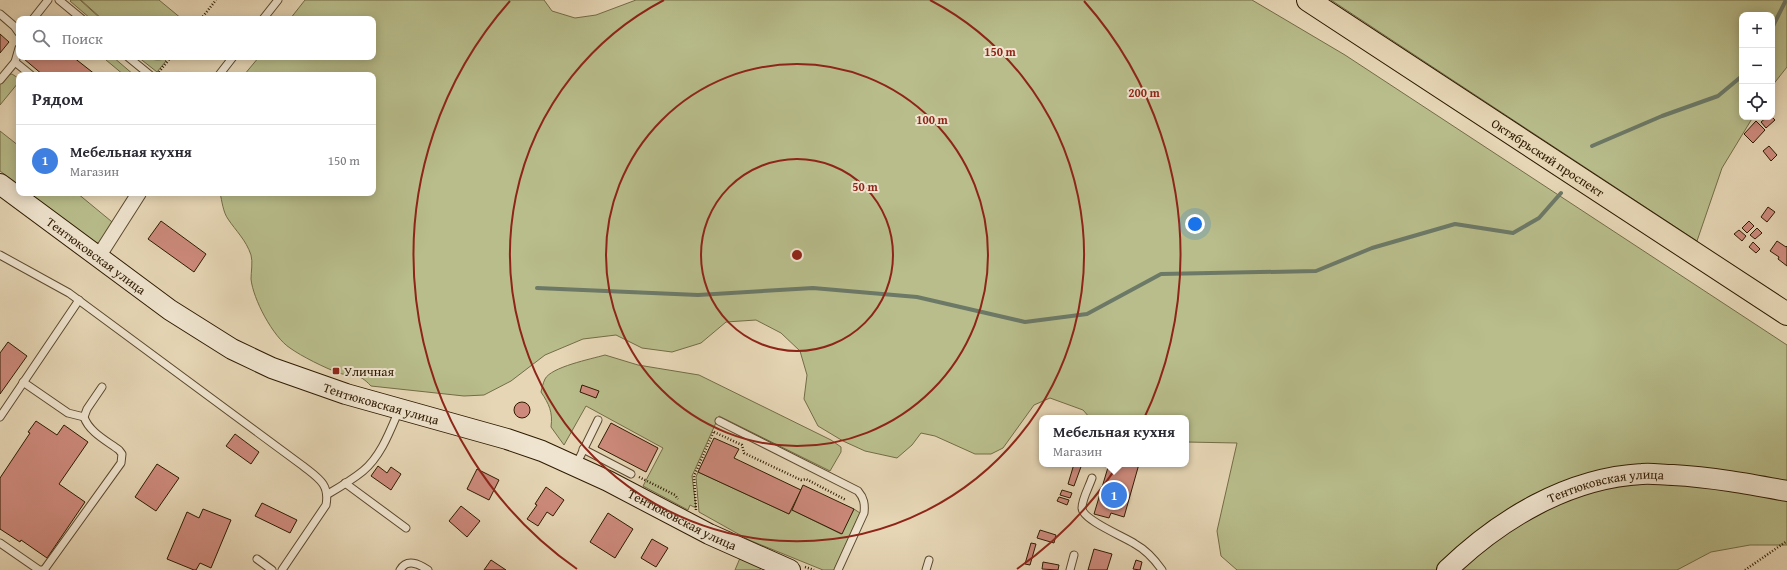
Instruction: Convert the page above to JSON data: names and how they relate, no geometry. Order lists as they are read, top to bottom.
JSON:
{
  "streets": {
    "main road": ["Октябрьский проспект"],
    "street": ["Тентюковская улица"]
  },
  "places": {
    "transit": ["Уличная"]
  },
  "page": {
    "map_buttons": ["+", "−"],
    "search": "Поиск",
    "heading": "Рядом",
    "list": [
      {
        "mark": "1",
        "name": "Мебельная кухня",
        "note": "Магазин",
        "value": "150 m"
      }
    ],
    "popup": ["Мебельная кухня", "Магазин"],
    "pins": "1"
  },
  "rings": [
    "150 m",
    "200 m",
    "100 m",
    "50 m"
  ]
}
